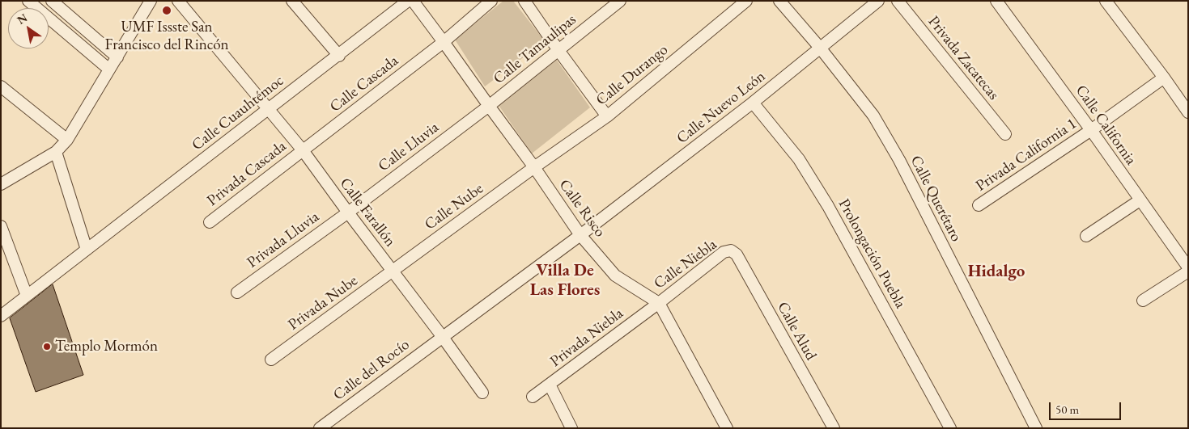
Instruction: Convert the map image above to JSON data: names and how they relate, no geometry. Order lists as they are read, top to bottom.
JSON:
{
  "streets": {
    "street": [
      "Calle Tamaulipas",
      "Privada Zacatecas",
      "Calle Durango",
      "Calle Cascada",
      "Calle Nuevo León",
      "Calle Cuauhtémoc",
      "Calle California",
      "Calle Lluvia",
      "Privada California 1",
      "Privada Cascada",
      "Calle Querétaro",
      "Calle Nube",
      "Calle Risco",
      "Calle Farallón",
      "Privada Lluvia",
      "Prolongación Puebla",
      "Calle Niebla",
      "Privada Nube",
      "Calle Alud",
      "Privada Niebla",
      "Calle del Rocío"
    ]
  },
  "crossings": [
    ["Calle Tamaulipas", "Calle Lluvia"],
    ["Calle Tamaulipas", "Calle Risco"],
    ["Calle Durango", "Calle Nube"],
    ["Calle Durango", "Calle Risco"],
    ["Calle Cascada", "Privada Cascada"],
    ["Calle Cascada", "Calle Risco"],
    ["Calle Cascada", "Calle Farallón"],
    ["Calle Nuevo León", "Calle Querétaro"],
    ["Calle Nuevo León", "Calle Risco"],
    ["Calle Nuevo León", "Calle Farallón"],
    ["Calle Nuevo León", "Prolongación Puebla"],
    ["Calle Nuevo León", "Calle del Rocío"],
    ["Calle Cuauhtémoc", "Calle Farallón"],
    ["Calle California", "Privada California 1"],
    ["Calle Lluvia", "Calle Risco"],
    ["Calle Lluvia", "Calle Farallón"],
    ["Calle Lluvia", "Privada Lluvia"],
    ["Privada Cascada", "Calle Farallón"],
    ["Calle Nube", "Calle Risco"],
    ["Calle Nube", "Calle Farallón"],
    ["Calle Nube", "Privada Nube"],
    ["Calle Risco", "Calle Niebla"],
    ["Calle Risco", "Privada Niebla"],
    ["Calle Farallón", "Privada Lluvia"],
    ["Calle Farallón", "Privada Nube"],
    ["Calle Farallón", "Calle del Rocío"],
    ["Calle Niebla", "Calle Alud"],
    ["Calle Niebla", "Privada Niebla"]
  ],
  "districts": ["Villa De Las Flores", "Hidalgo"],
  "places": ["UMF Issste San Francisco del Rincón", "Templo Mormón"],
  "scale_bar": "50 m",
  "north": "top left"
}
